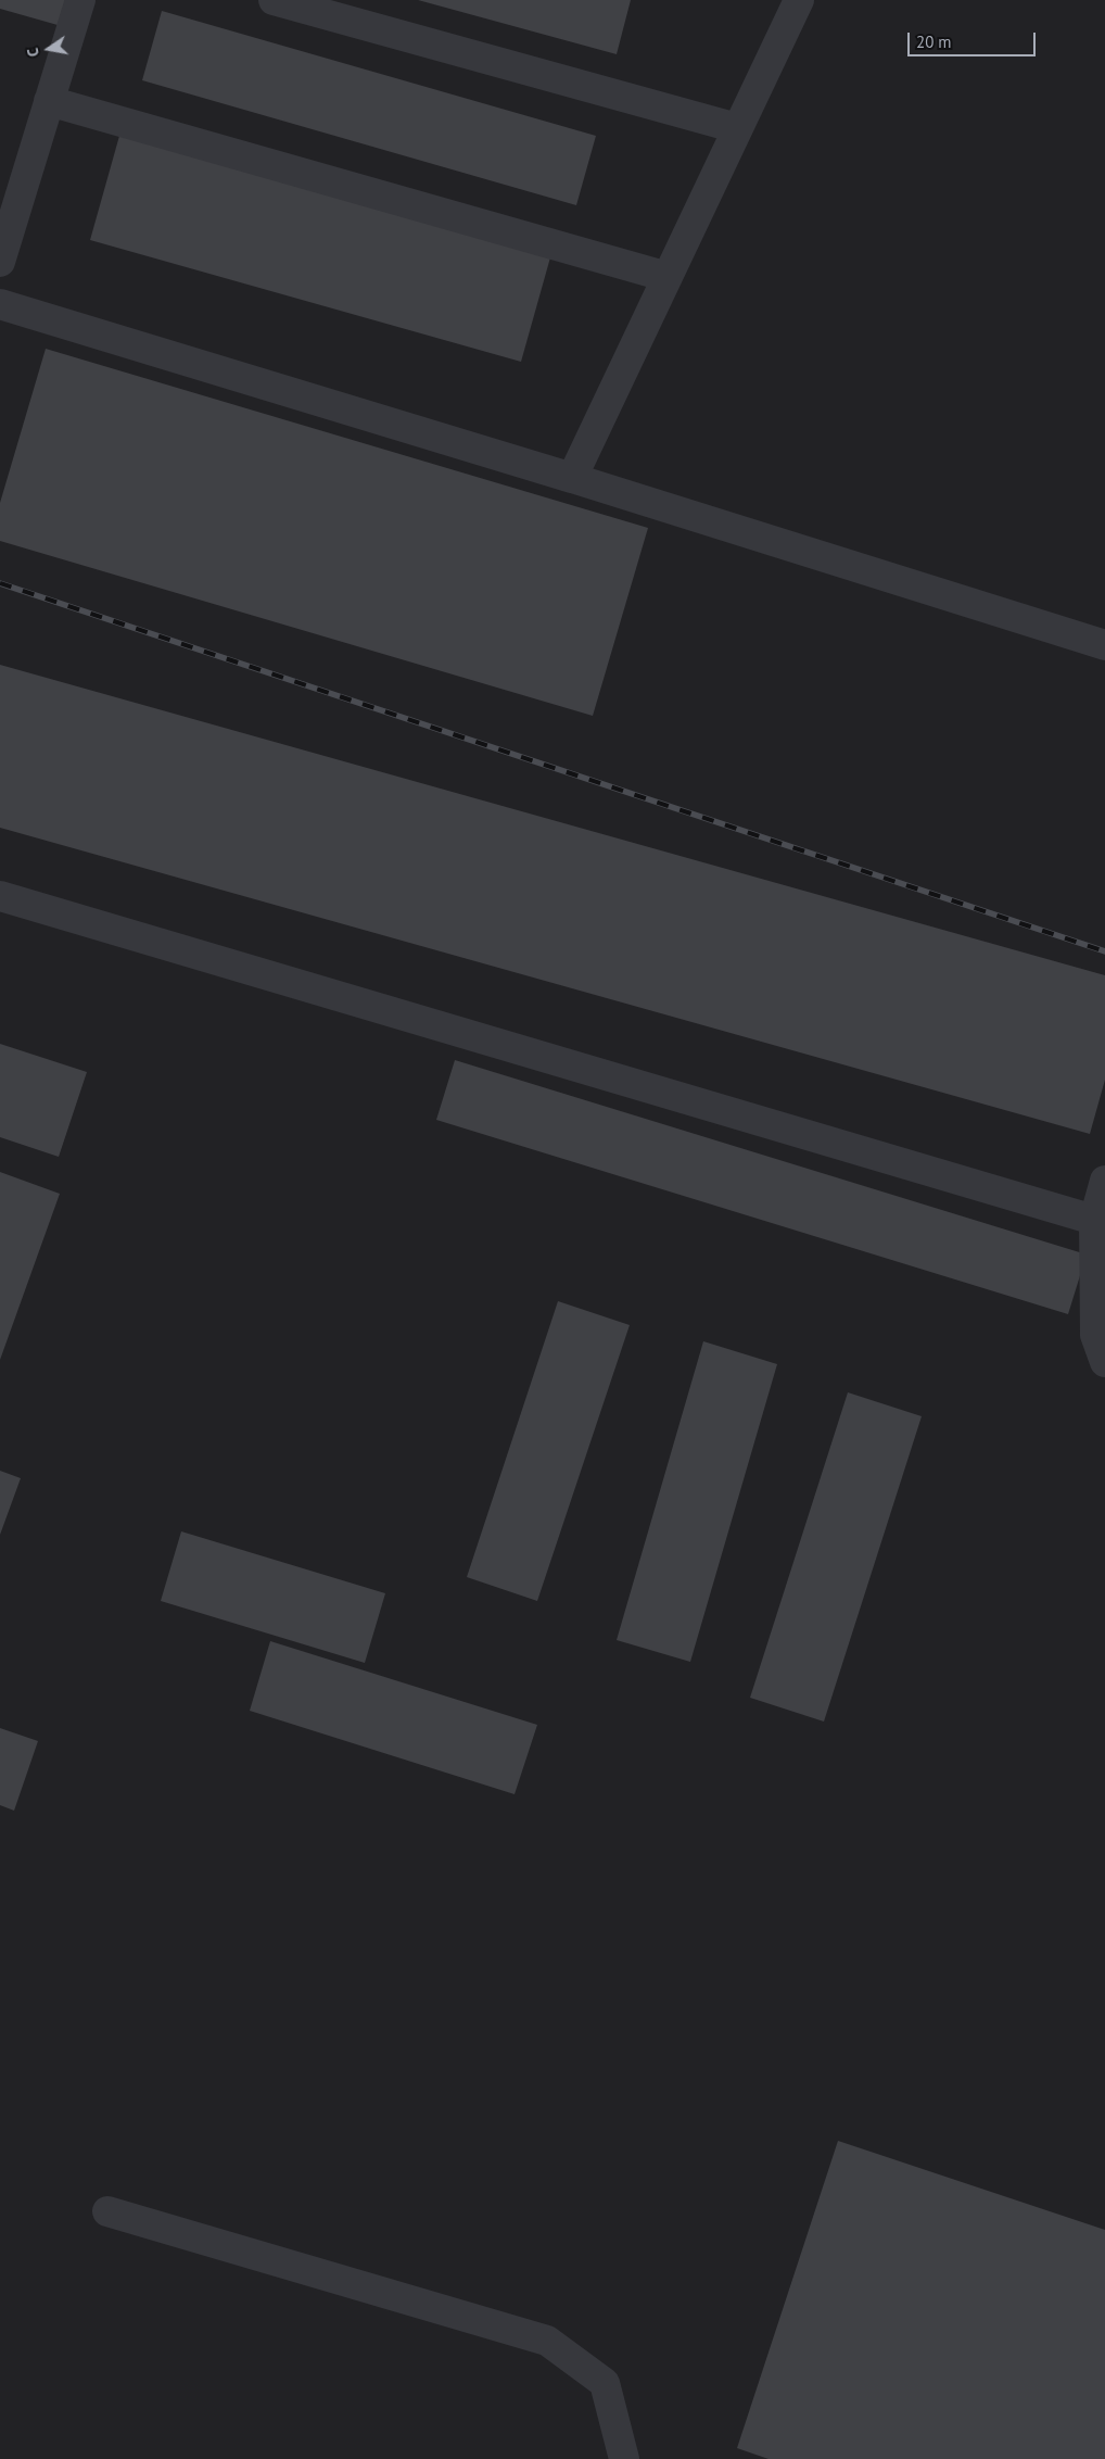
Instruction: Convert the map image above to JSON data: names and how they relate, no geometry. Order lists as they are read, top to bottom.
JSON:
{
  "scale_bar": "20 m",
  "north": "left"
}
